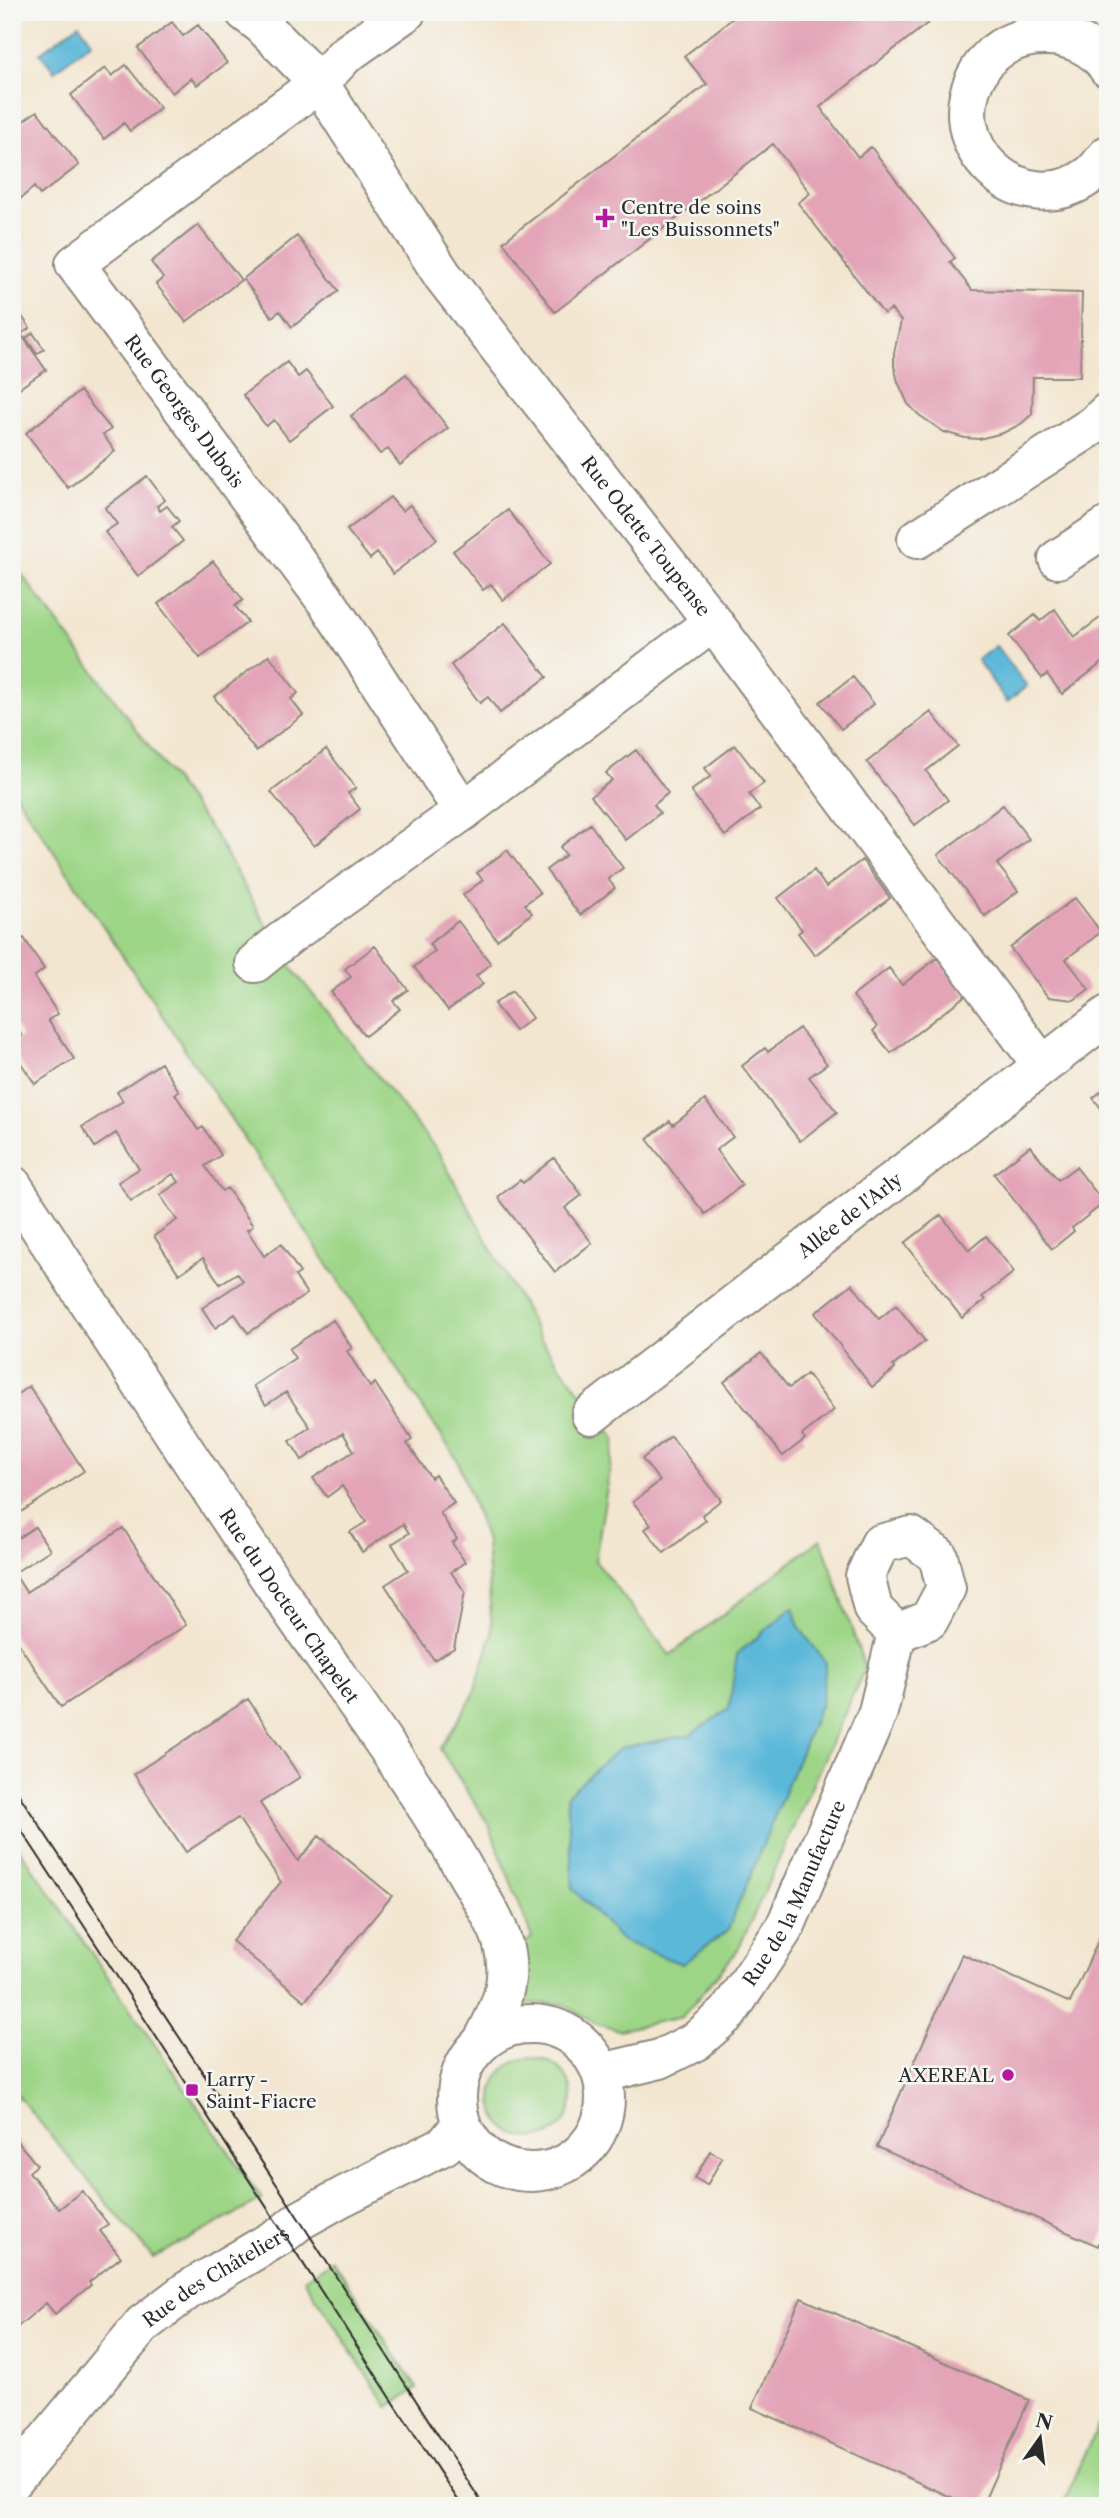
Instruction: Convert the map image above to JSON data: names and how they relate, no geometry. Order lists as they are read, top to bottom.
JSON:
{
  "streets": {
    "street": [
      "Rue Georges Dubois",
      "Rue Odette Toupense",
      "Allée de l'Arly",
      "Rue du Docteur Chapelet",
      "Rue de la Manufacture",
      "Rue des Châteliers"
    ]
  },
  "crossings": [
    ["Rue Georges Dubois", "Rue Odette Toupense"],
    ["Rue Odette Toupense", "Allée de l'Arly"],
    ["Rue du Docteur Chapelet", "Rue de la Manufacture"],
    ["Rue du Docteur Chapelet", "Rue des Châteliers"],
    ["Rue de la Manufacture", "Rue des Châteliers"]
  ],
  "places": {
    "health": ["Centre de soins \"Les Buissonnets\""],
    "other": ["AXEREAL"],
    "transit": ["Larry - Saint-Fiacre"]
  },
  "north": "top"
}
